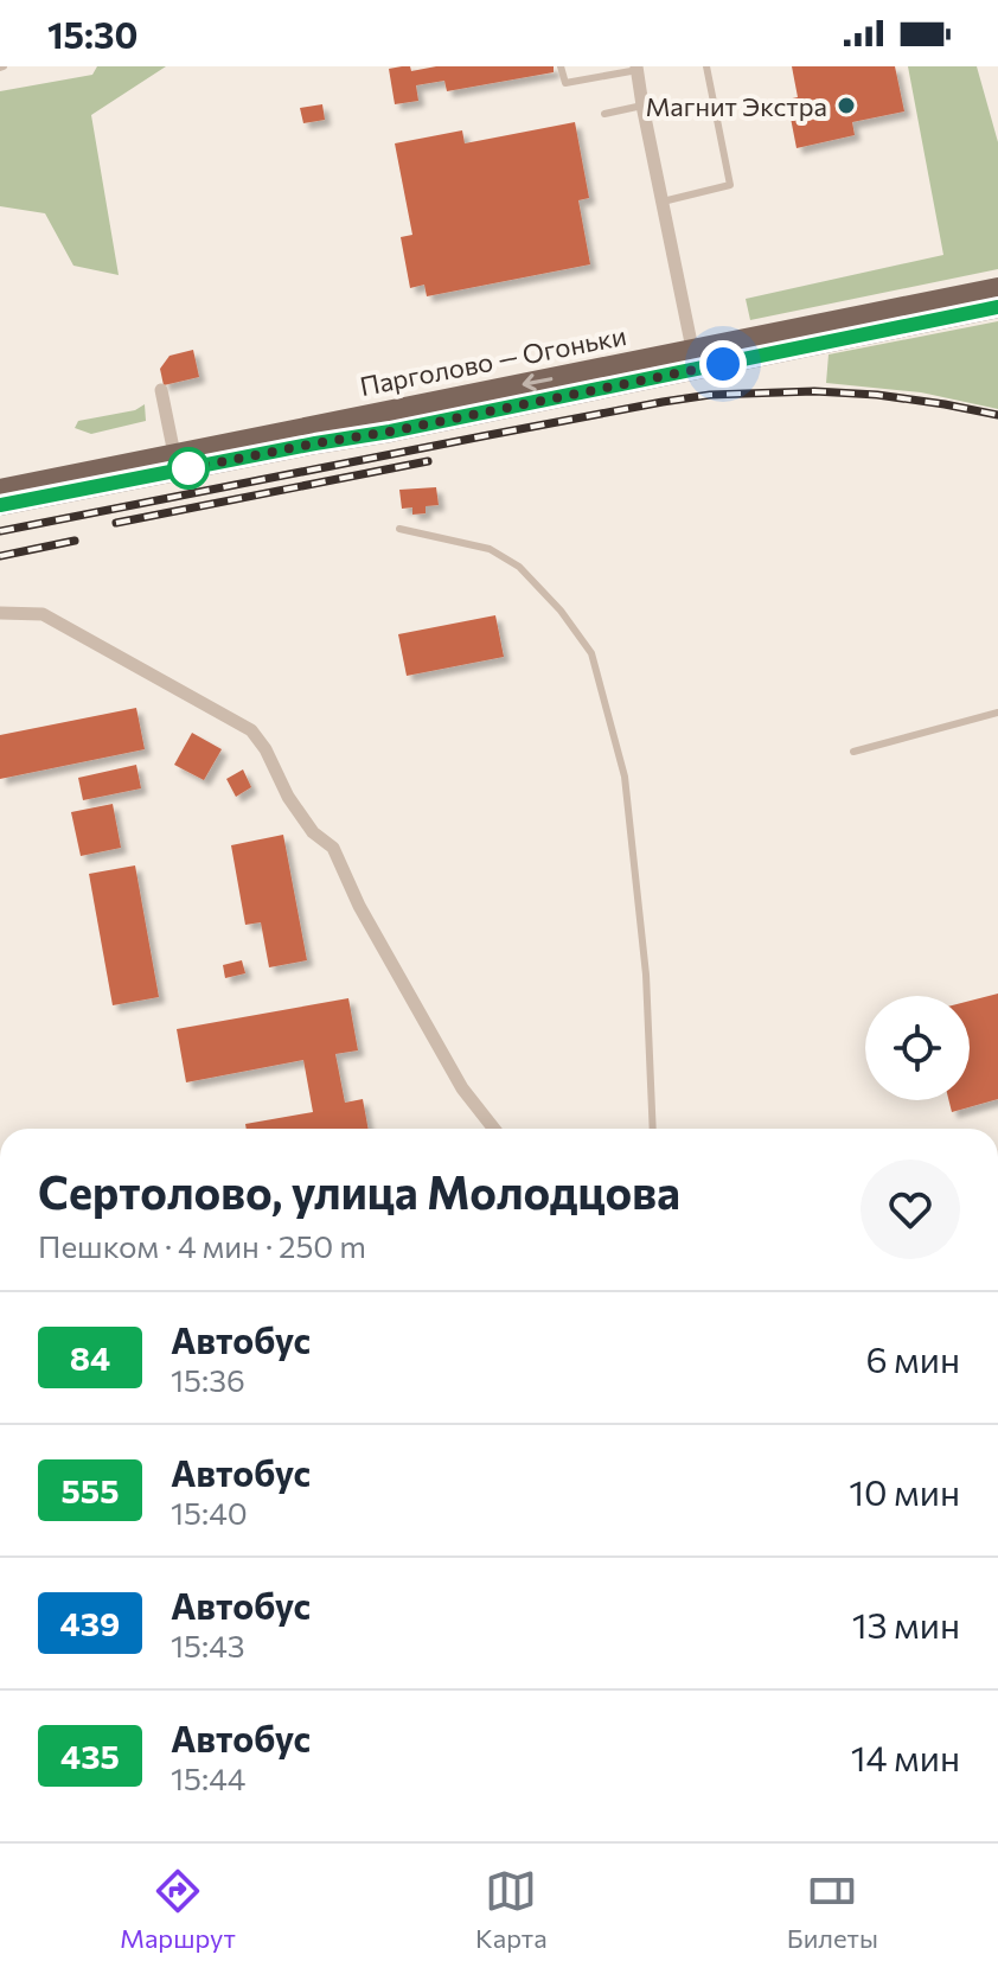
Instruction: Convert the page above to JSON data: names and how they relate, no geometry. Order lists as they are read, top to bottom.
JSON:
{
  "streets": {
    "main road": ["Парголово — Огоньки"]
  },
  "places": ["Магнит Экстра"],
  "lines": ["bus line 84"],
  "page": {
    "status": "15:30",
    "heading": ["Сертолово, улица Молодцова", "Пешком · 4 мин · 250 m"],
    "list": [
      {
        "mark": "84",
        "name": "Автобус",
        "note": "15:36",
        "value": "6 мин"
      },
      {
        "mark": "555",
        "name": "Автобус",
        "note": "15:40",
        "value": "10 мин"
      },
      {
        "mark": "439",
        "name": "Автобус",
        "note": "15:43",
        "value": "13 мин"
      },
      {
        "mark": "435",
        "name": "Автобус",
        "note": "15:44",
        "value": "14 мин"
      }
    ],
    "tabs": ["Маршрут", "Карта", "Билеты"]
  }
}
